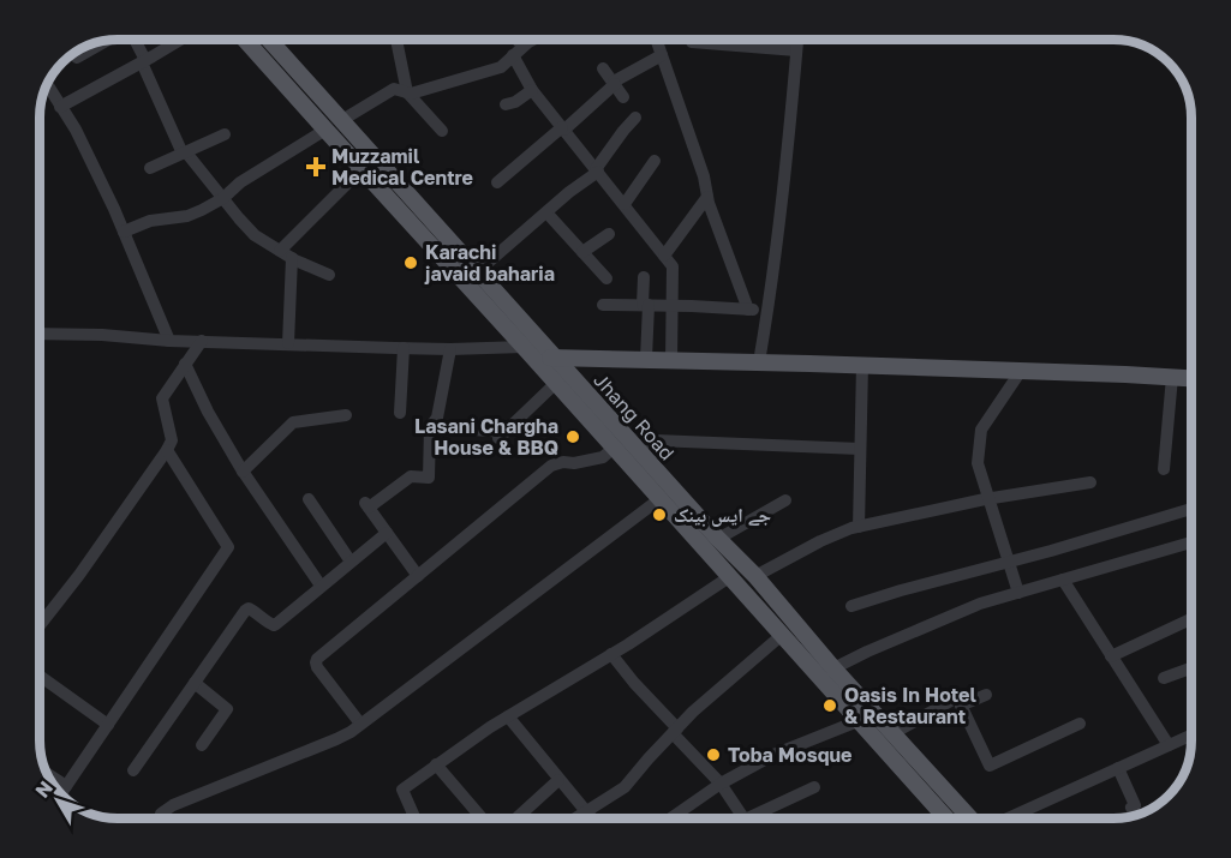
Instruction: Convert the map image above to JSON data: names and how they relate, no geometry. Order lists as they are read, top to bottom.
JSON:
{
  "streets": {
    "main road": ["Jhang Road"]
  },
  "places": {
    "health": ["Muzzamil Medical Centre"],
    "other": [
      "Karachi javaid baharia",
      "Lasani Chargha House & BBQ",
      "جے ایس بینک",
      "Oasis In Hotel & Restaurant",
      "Toba Mosque"
    ]
  },
  "north": "top left"
}
